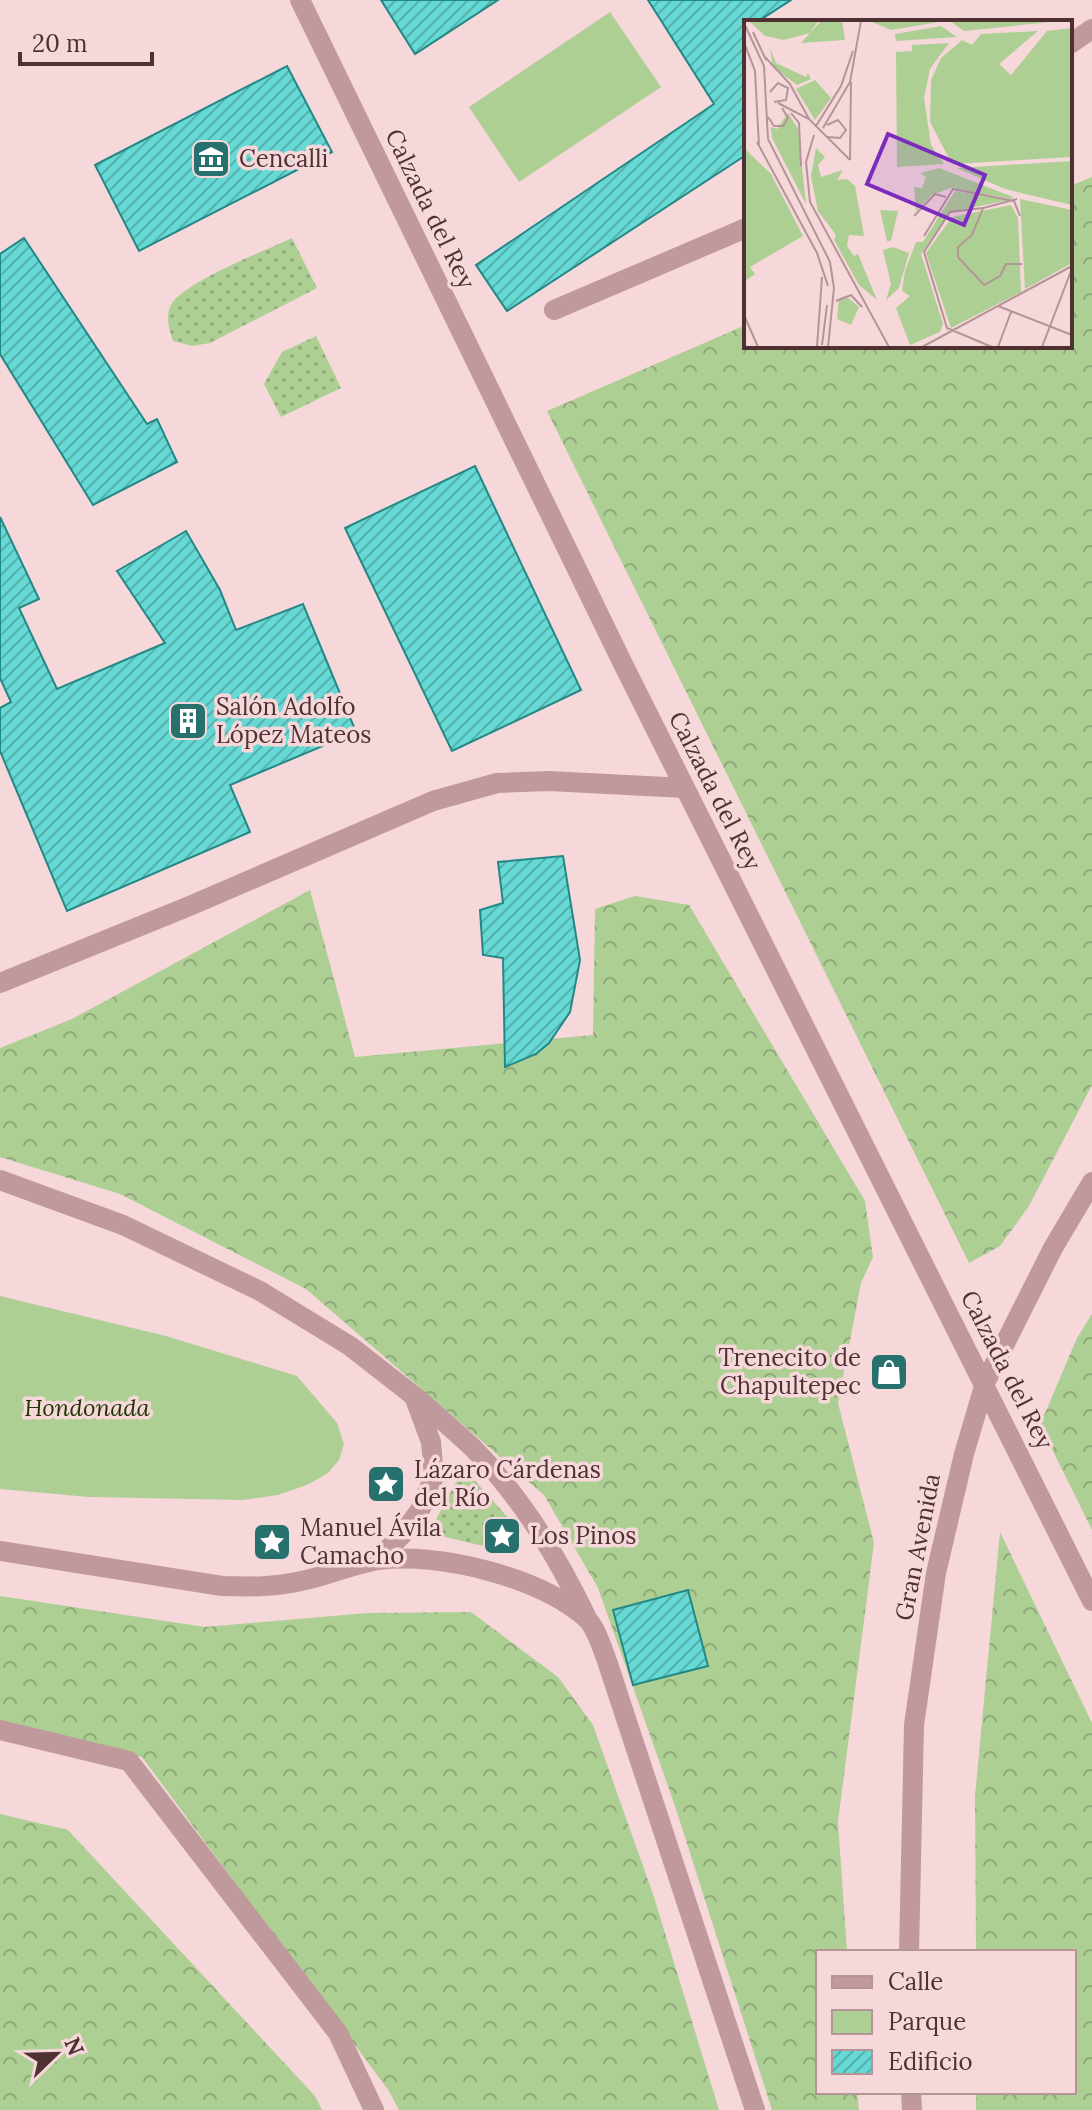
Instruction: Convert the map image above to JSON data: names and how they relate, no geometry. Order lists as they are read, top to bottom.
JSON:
{
  "streets": {
    "street": ["Calzada del Rey", "Gran Avenida"]
  },
  "crossings": [
    ["Calzada del Rey", "Gran Avenida"]
  ],
  "parks": ["Hondonada"],
  "places": {
    "museum": ["Cencalli"],
    "building": ["Salón Adolfo López Mateos"],
    "shop": ["Trenecito de Chapultepec"],
    "place": ["Lázaro Cárdenas del Río", "Los Pinos", "Manuel Ávila Camacho"]
  },
  "legend": ["Calle", "Parque", "Edificio"],
  "scale_bar": "20 m",
  "north": "top right"
}
